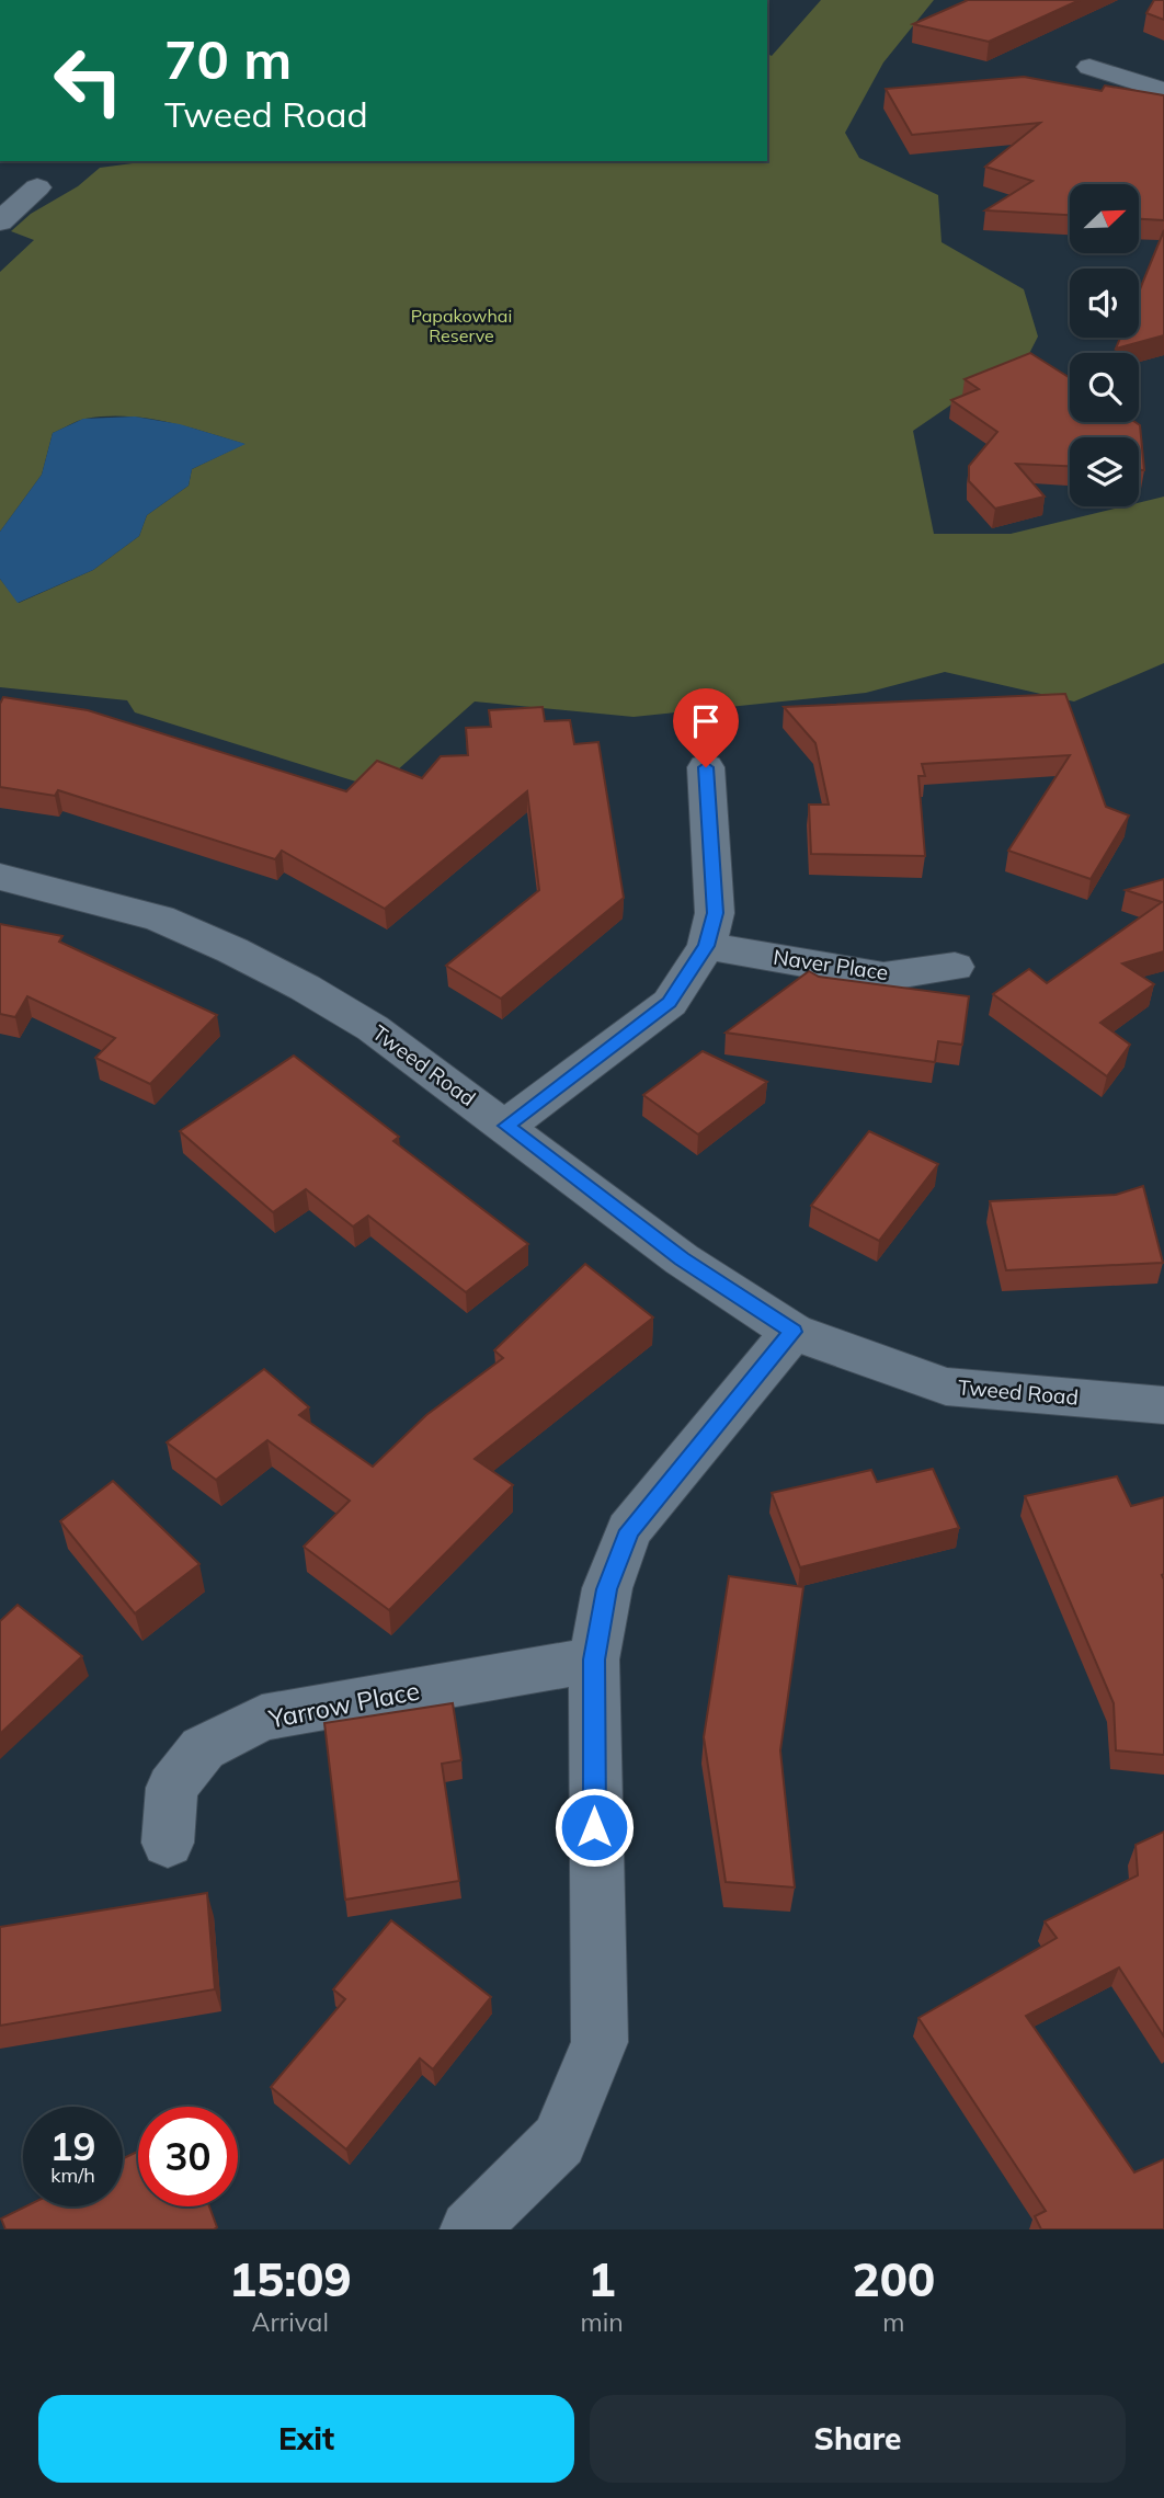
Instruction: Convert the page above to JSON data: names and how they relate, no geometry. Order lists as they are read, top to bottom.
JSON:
{
  "streets": {
    "street": ["Naver Place", "Tweed Road", "Yarrow Place"]
  },
  "parks": ["Papakowhai Reserve"],
  "north": "top right",
  "page": {
    "turn": ["70 m", "Tweed Road"],
    "speed": "19 km/h",
    "limit": "30",
    "eta": [
      "15:09",
      "Arrival",
      "1",
      "min",
      "200",
      "m"
    ],
    "buttons": ["Exit", "Share"]
  }
}
